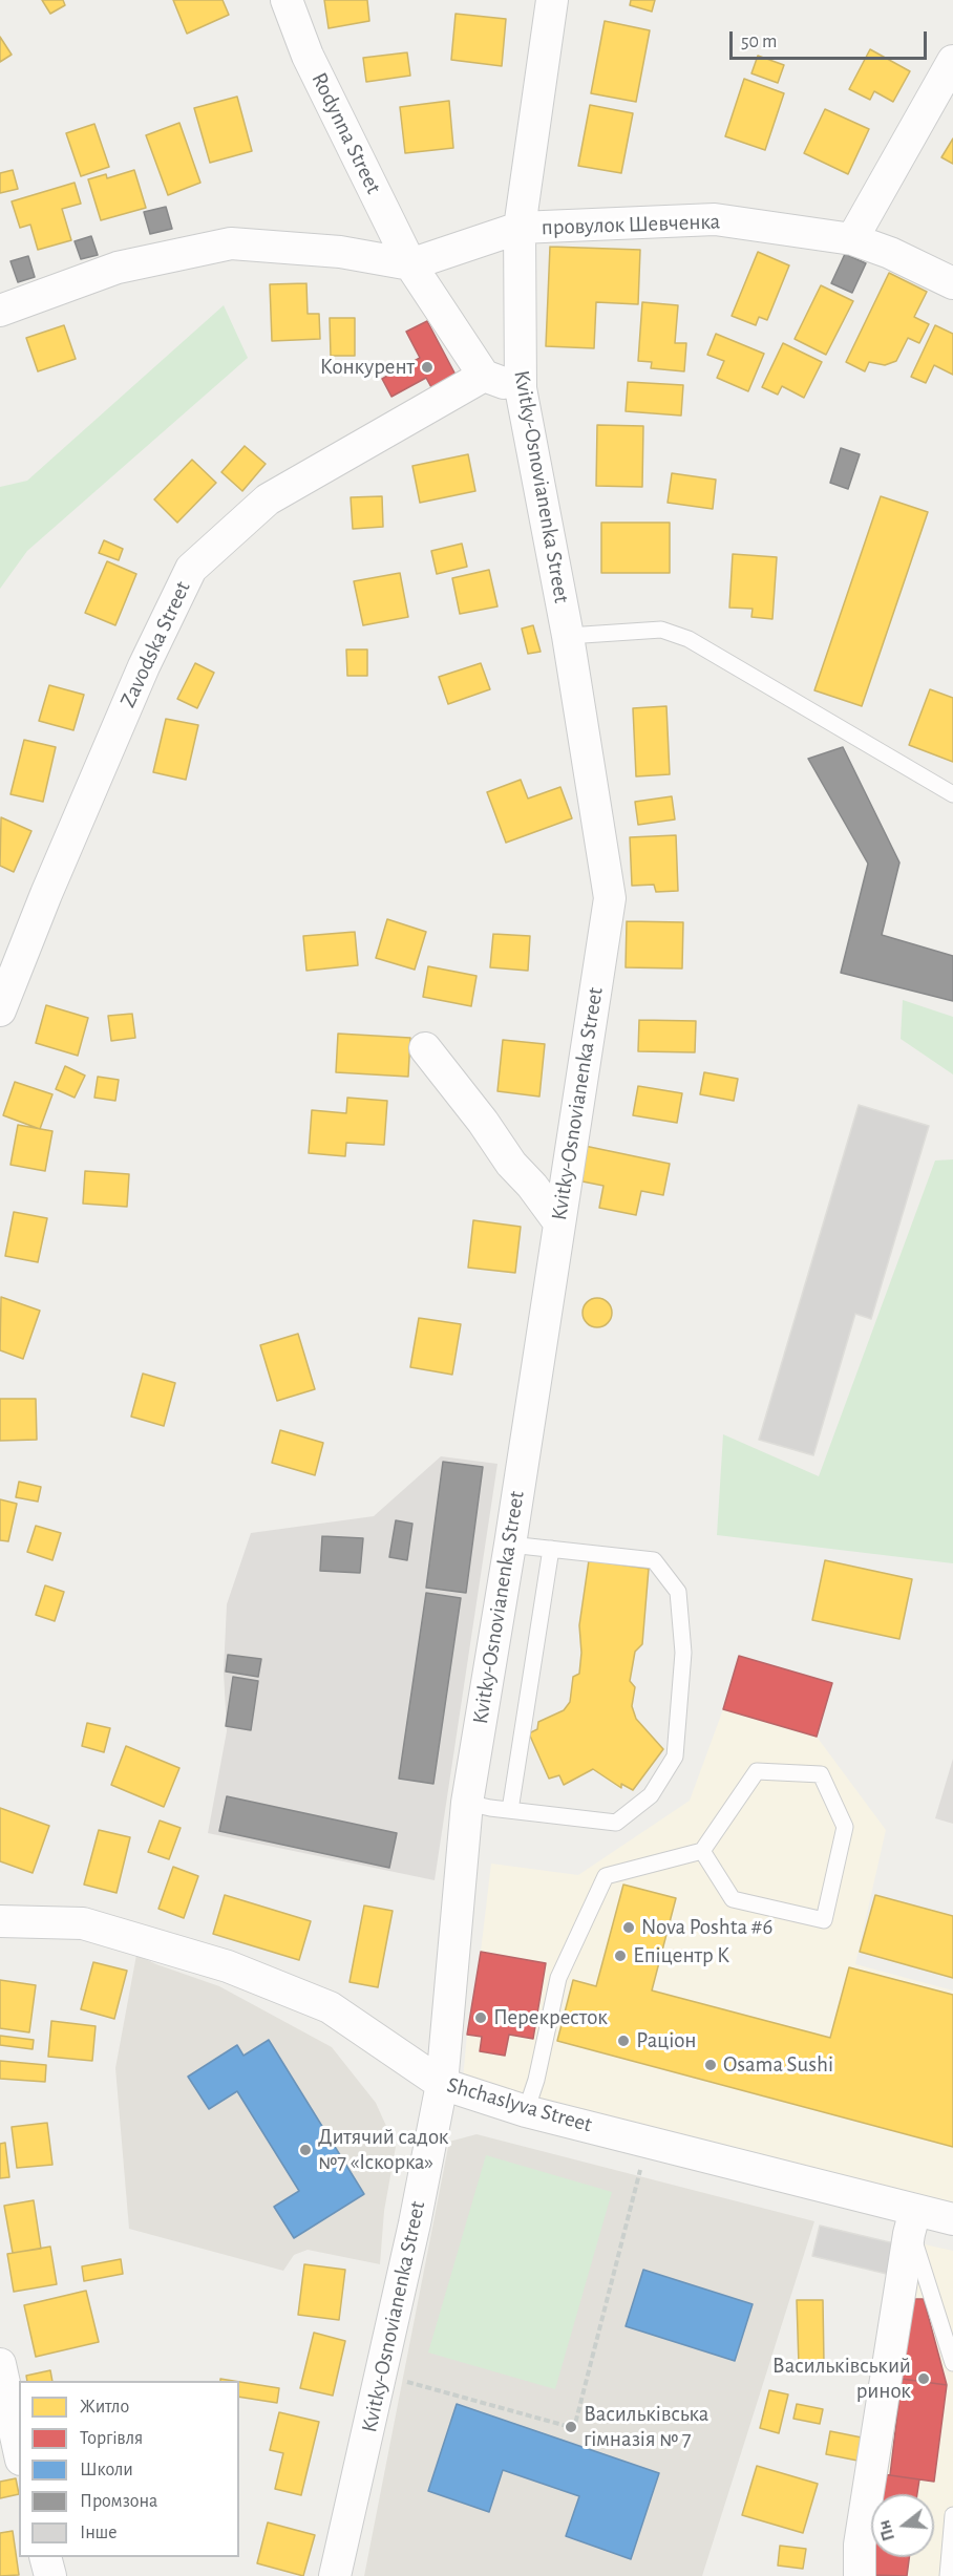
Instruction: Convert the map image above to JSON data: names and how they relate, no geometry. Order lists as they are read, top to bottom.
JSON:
{
  "streets": {
    "street": [
      "Rodynna Street",
      "провулок Шевченка",
      "Kvitky-Osnovianenka Street",
      "Zavodska Street",
      "Shchaslyva Street"
    ]
  },
  "crossings": [
    ["Rodynna Street", "провулок Шевченка"],
    ["Rodynna Street", "Zavodska Street"],
    ["провулок Шевченка", "Kvitky-Osnovianenka Street"],
    ["Kvitky-Osnovianenka Street", "Shchaslyva Street"]
  ],
  "places": [
    "Конкурент",
    "Nova Poshta #6",
    "Епіцентр К",
    "Перекресток",
    "Раціон",
    "Osama Sushi",
    "Дитячий садок №7 «Іскорка»",
    "Васильківський ринок",
    "Васильківська гімназія № 7"
  ],
  "legend": [
    "Житло",
    "Торгівля",
    "Школи",
    "Промзона",
    "Інше"
  ],
  "scale_bar": "50 m",
  "north": "left"
}
